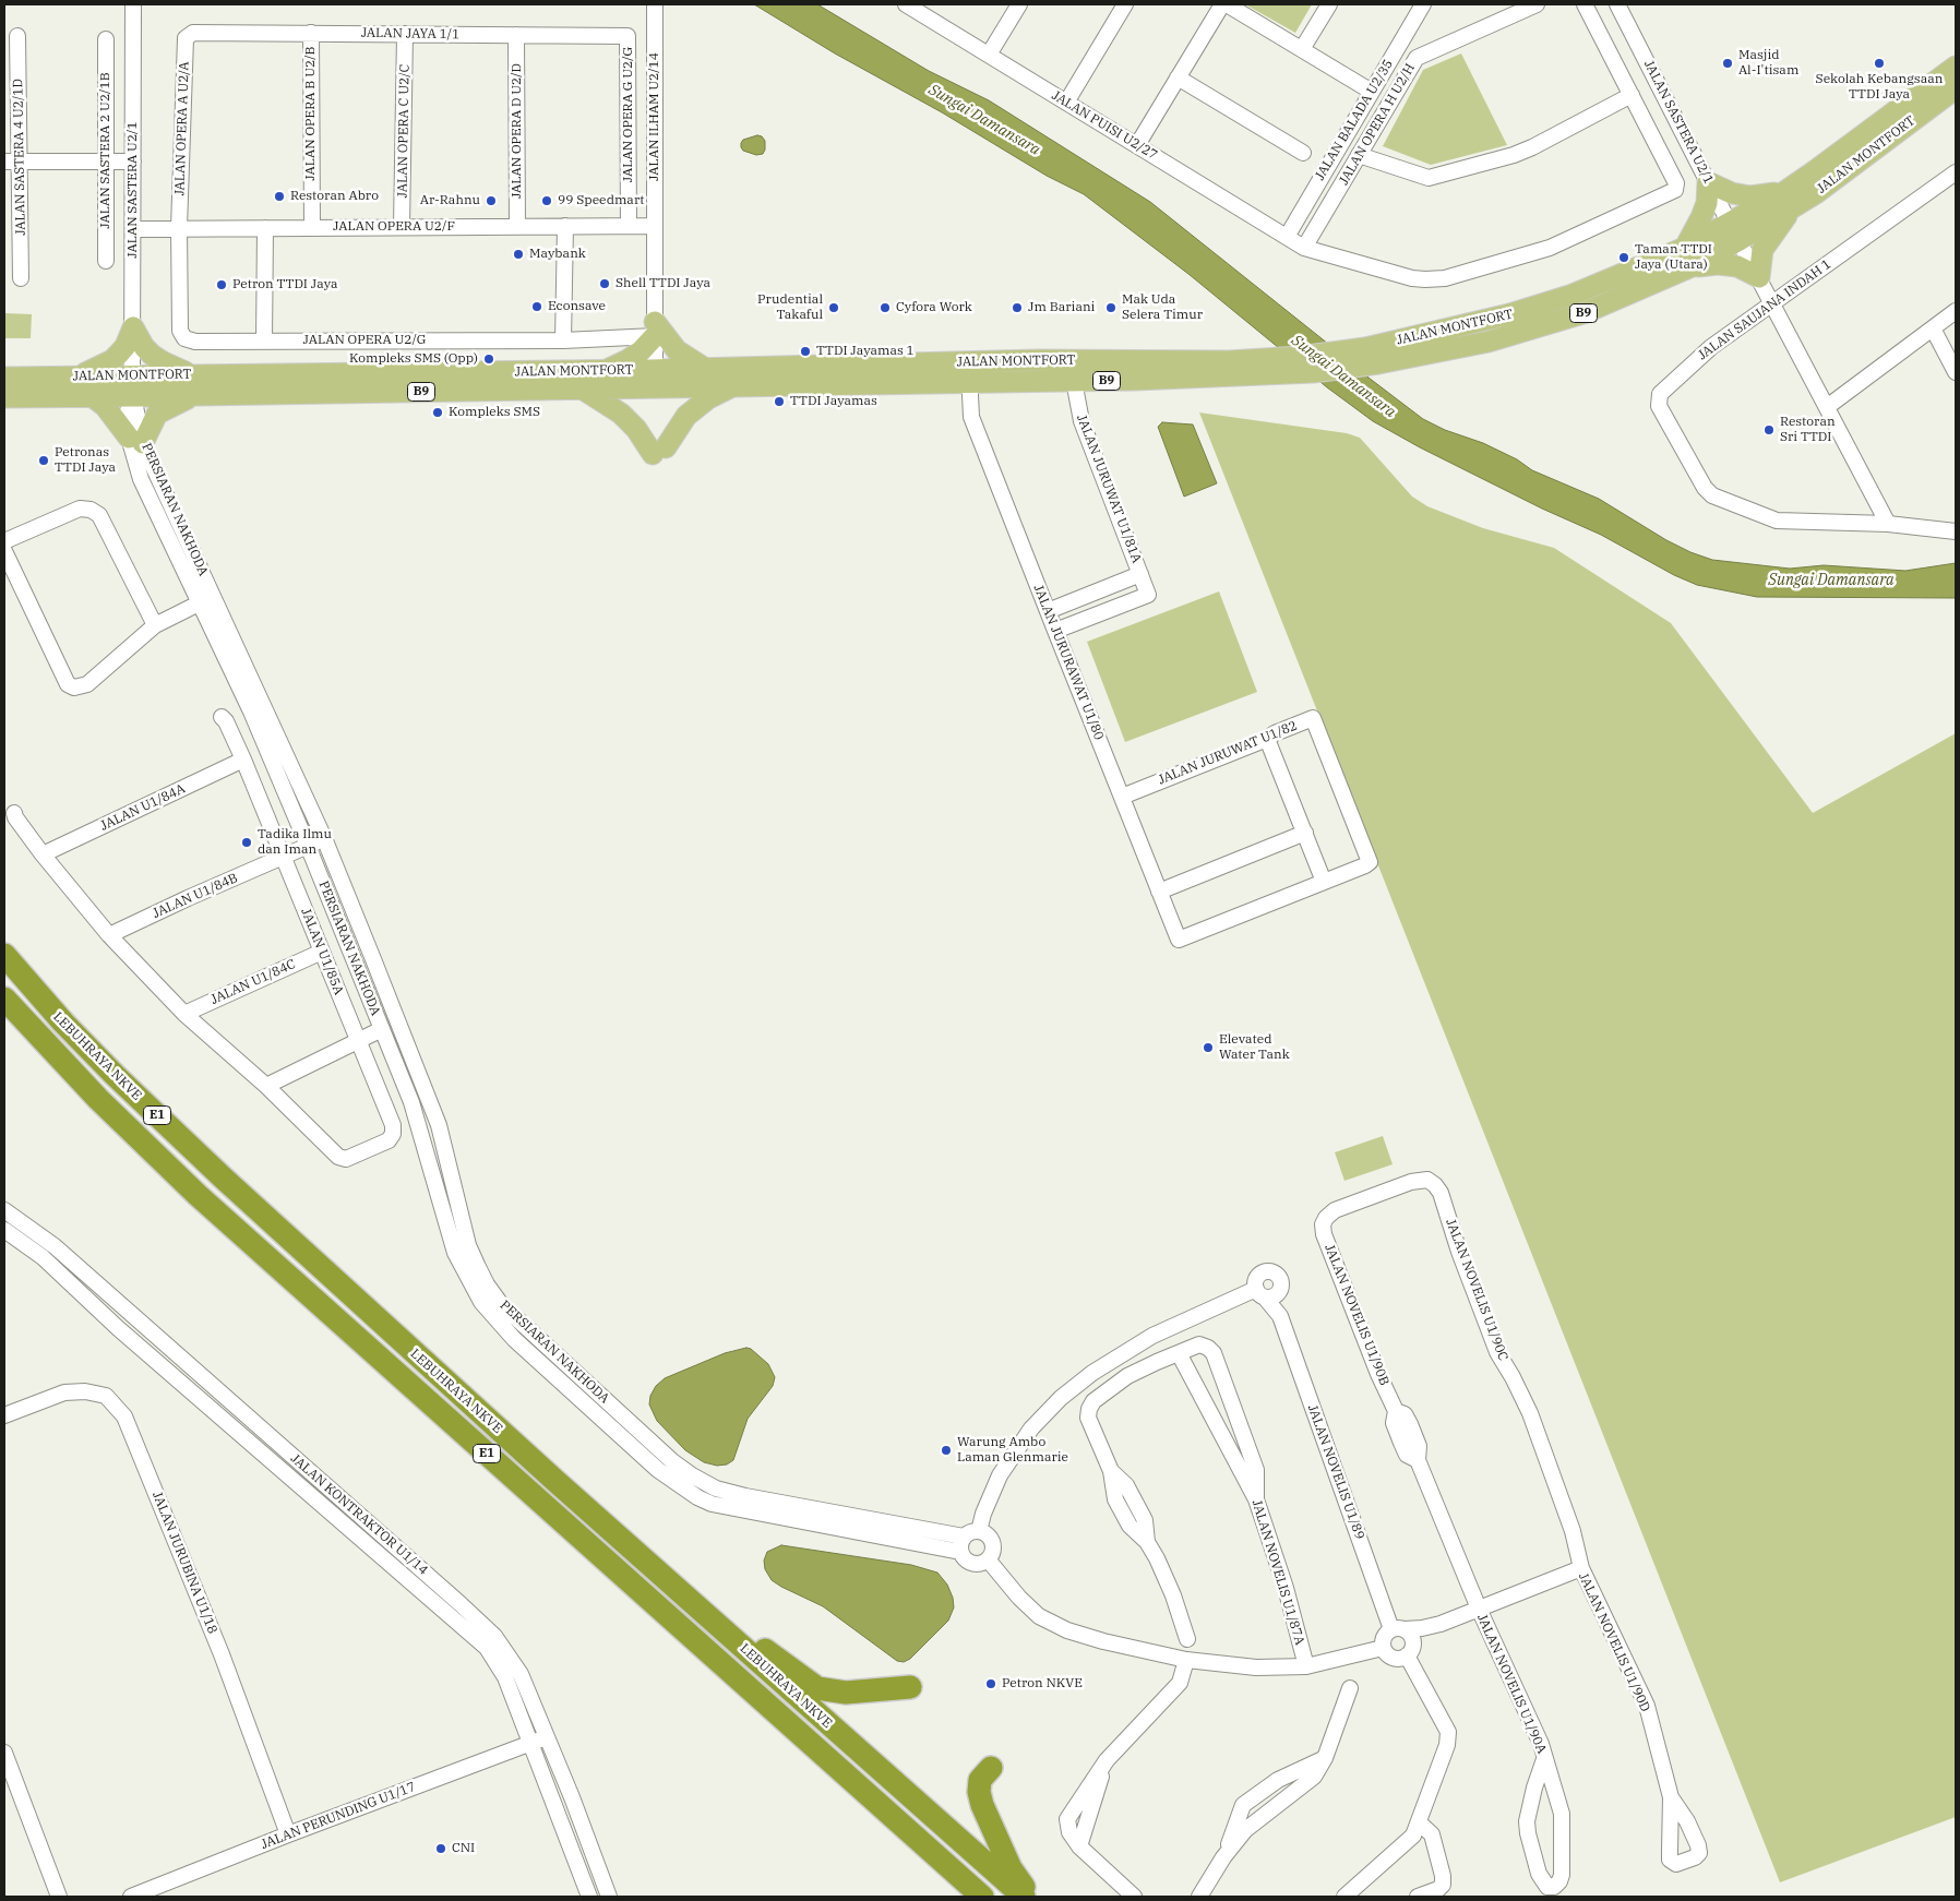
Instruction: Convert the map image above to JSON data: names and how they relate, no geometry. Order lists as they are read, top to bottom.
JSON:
{
  "streets": {
    "highway": ["LEBUHRAYA NKVE", "E1"],
    "main road": ["JALAN MONTFORT", "B9"],
    "street": [
      "JALAN JAYA 1/1",
      "JALAN OPERA B U2/B",
      "JALAN OPERA G U2/G",
      "JALAN ILHAM U2/14",
      "JALAN BALADA U2/35",
      "JALAN SASTERA U2/1",
      "JALAN OPERA H U2/H",
      "JALAN PUISI U2/27",
      "JALAN OPERA A U2/A",
      "JALAN OPERA C U2/C",
      "JALAN OPERA D U2/D",
      "JALAN SASTERA 2 U2/1B",
      "JALAN SASTERA 4 U2/1D",
      "JALAN OPERA U2/F",
      "JALAN SAUJANA INDAH 1",
      "JALAN OPERA U2/G",
      "JALAN JURUWAT U1/81A",
      "PERSIARAN NAKHODA",
      "JALAN JURURAWAT U1/80",
      "JALAN JURUWAT U1/82",
      "JALAN U1/84A",
      "JALAN U1/84B",
      "JALAN U1/85A",
      "JALAN U1/84C",
      "JALAN NOVELIS U1/90C",
      "JALAN NOVELIS U1/90B",
      "JALAN NOVELIS U1/89",
      "JALAN KONTRAKTOR U1/14",
      "JALAN JURUBINA U1/18",
      "JALAN NOVELIS U1/87A",
      "JALAN NOVELIS U1/90D",
      "JALAN NOVELIS U1/90A",
      "JALAN PERUNDING U1/17"
    ]
  },
  "crossings": [
    ["JALAN JAYA 1/1", "JALAN OPERA B U2/B"],
    ["JALAN JAYA 1/1", "JALAN OPERA G U2/G"],
    ["JALAN JAYA 1/1", "JALAN OPERA A U2/A"],
    ["JALAN JAYA 1/1", "JALAN OPERA C U2/C"],
    ["JALAN JAYA 1/1", "JALAN OPERA D U2/D"],
    ["JALAN OPERA B U2/B", "JALAN OPERA U2/F"],
    ["JALAN OPERA G U2/G", "JALAN OPERA U2/F"],
    ["JALAN ILHAM U2/14", "JALAN MONTFORT"],
    ["JALAN ILHAM U2/14", "JALAN OPERA U2/F"],
    ["JALAN ILHAM U2/14", "JALAN OPERA U2/G"],
    ["JALAN BALADA U2/35", "JALAN PUISI U2/27"],
    ["JALAN SASTERA U2/1", "JALAN MONTFORT"],
    ["JALAN SASTERA U2/1", "JALAN OPERA U2/F"],
    ["JALAN SASTERA U2/1", "JALAN SAUJANA INDAH 1"],
    ["JALAN SASTERA U2/1", "PERSIARAN NAKHODA"],
    ["JALAN OPERA H U2/H", "JALAN PUISI U2/27"],
    ["JALAN OPERA A U2/A", "JALAN OPERA U2/F"],
    ["JALAN OPERA A U2/A", "JALAN OPERA U2/G"],
    ["JALAN OPERA C U2/C", "JALAN OPERA U2/F"],
    ["JALAN OPERA D U2/D", "JALAN OPERA U2/F"],
    ["JALAN MONTFORT", "JALAN JURUWAT U1/81A"],
    ["JALAN MONTFORT", "PERSIARAN NAKHODA"],
    ["JALAN MONTFORT", "JALAN JURURAWAT U1/80"],
    ["JALAN OPERA U2/F", "JALAN OPERA U2/G"],
    ["JALAN JURUWAT U1/81A", "JALAN JURURAWAT U1/80"],
    ["PERSIARAN NAKHODA", "JALAN U1/84B"],
    ["JALAN JURURAWAT U1/80", "JALAN JURUWAT U1/82"],
    ["JALAN U1/84A", "JALAN U1/85A"],
    ["JALAN U1/84B", "JALAN U1/85A"],
    ["JALAN U1/85A", "JALAN U1/84C"],
    ["JALAN NOVELIS U1/90C", "JALAN NOVELIS U1/90B"],
    ["JALAN NOVELIS U1/90C", "JALAN NOVELIS U1/90D"],
    ["JALAN NOVELIS U1/90B", "JALAN NOVELIS U1/90D"],
    ["JALAN NOVELIS U1/90B", "JALAN NOVELIS U1/90A"],
    ["JALAN NOVELIS U1/89", "JALAN NOVELIS U1/90D"],
    ["JALAN KONTRAKTOR U1/14", "JALAN PERUNDING U1/17"],
    ["JALAN JURUBINA U1/18", "JALAN PERUNDING U1/17"],
    ["JALAN NOVELIS U1/90D", "JALAN NOVELIS U1/90A"]
  ],
  "water": ["Sungai Damansara"],
  "places": [
    "Masjid Al-I'tisam",
    "Sekolah Kebangsaan TTDI Jaya",
    "Restoran Abro",
    "Ar-Rahnu",
    "99 Speedmart",
    "Maybank",
    "Taman TTDI Jaya (Utara)",
    "Shell TTDI Jaya",
    "Petron TTDI Jaya",
    "Econsave",
    "Prudential Takaful",
    "Cyfora Work",
    "Jm Bariani",
    "Mak Uda Selera Timur",
    "TTDI Jayamas 1",
    "Kompleks SMS (Opp)",
    "TTDI Jayamas",
    "Kompleks SMS",
    "Restoran Sri TTDI",
    "Petronas TTDI Jaya",
    "Tadika Ilmu dan Iman",
    "Elevated Water Tank",
    "Warung Ambo Laman Glenmarie",
    "Petron NKVE",
    "CNI"
  ]
}
